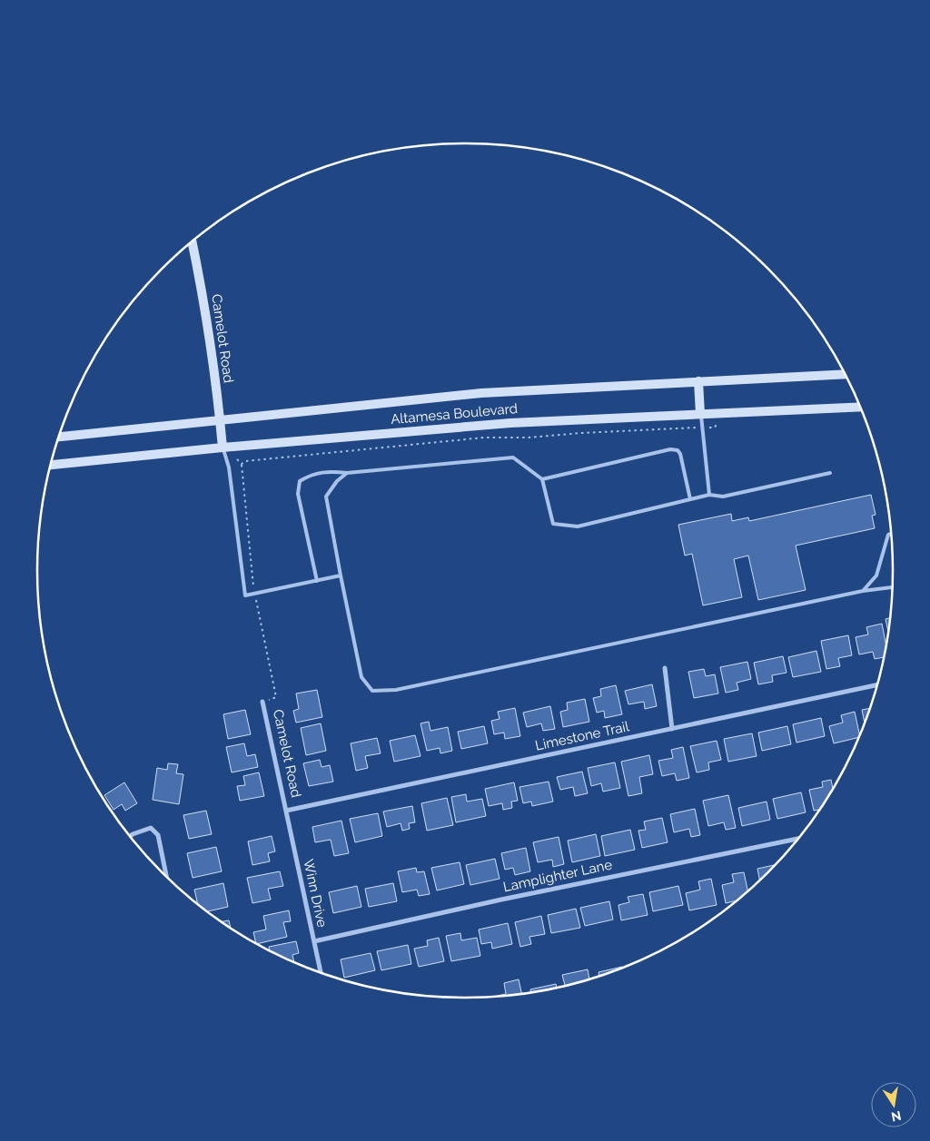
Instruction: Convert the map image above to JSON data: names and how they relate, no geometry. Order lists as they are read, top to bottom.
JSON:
{
  "streets": {
    "main road": ["Camelot Road", "Altamesa Boulevard"],
    "street": ["Limestone Trail", "Lamplighter Lane", "Winn Drive"]
  },
  "crossings": [
    ["Camelot Road", "Altamesa Boulevard"],
    ["Camelot Road", "Limestone Trail"],
    ["Camelot Road", "Winn Drive"],
    ["Limestone Trail", "Winn Drive"],
    ["Lamplighter Lane", "Winn Drive"]
  ],
  "north": "bottom"
}
